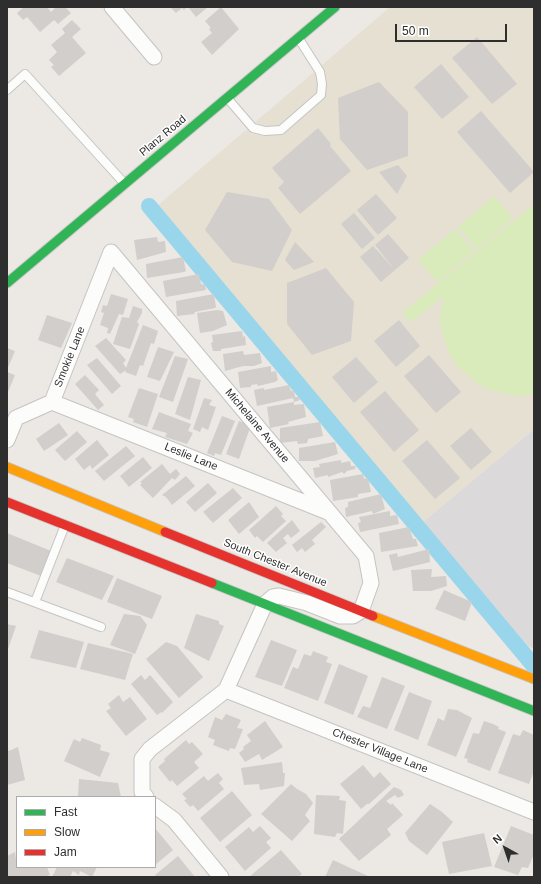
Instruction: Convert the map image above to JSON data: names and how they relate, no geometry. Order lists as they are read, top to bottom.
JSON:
{
  "streets": {
    "main road": ["Planz Road", "South Chester Avenue"],
    "street": [
      "Smokie Lane",
      "Michelaine Avenue",
      "Leslie Lane",
      "Chester Village Lane"
    ]
  },
  "crossings": [
    ["Smokie Lane", "Michelaine Avenue"],
    ["Smokie Lane", "Leslie Lane"],
    ["Michelaine Avenue", "Leslie Lane"],
    ["Michelaine Avenue", "South Chester Avenue"]
  ],
  "legend": ["Fast", "Slow", "Jam"],
  "scale_bar": "50 m",
  "north": "top left"
}
